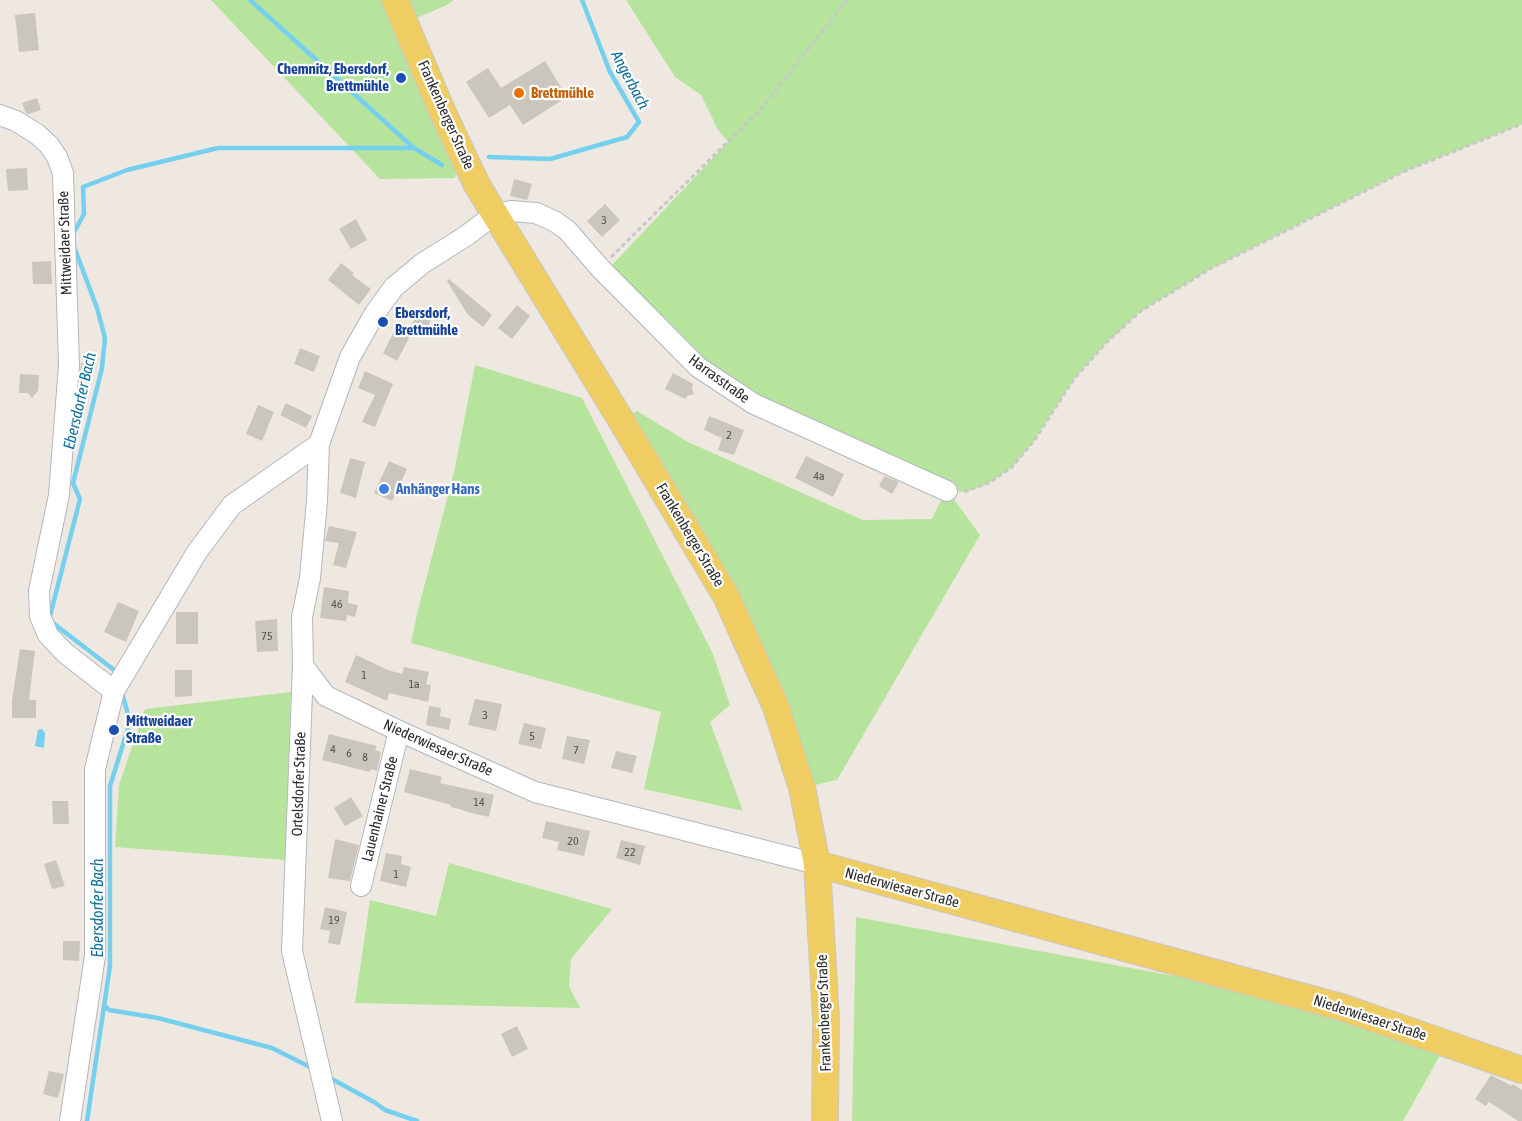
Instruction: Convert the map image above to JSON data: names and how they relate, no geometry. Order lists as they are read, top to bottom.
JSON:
{
  "streets": {
    "main road": ["Frankenberger Straße", "Niederwiesaer Straße"],
    "street": [
      "Mittweidaer Straße",
      "Harrasstraße",
      "Ortelsdorfer Straße",
      "Lauenhainer Straße"
    ]
  },
  "crossings": [
    ["Frankenberger Straße", "Harrasstraße"],
    ["Frankenberger Straße", "Niederwiesaer Straße"],
    ["Niederwiesaer Straße", "Ortelsdorfer Straße"],
    ["Niederwiesaer Straße", "Lauenhainer Straße"]
  ],
  "water": ["Angerbach", "Ebersdorfer Bach"],
  "places": [
    "Chemnitz, Ebersdorf, Brettmühle",
    "Brettmühle",
    "Ebersdorf, Brettmühle",
    "Anhänger Hans",
    "Mittweidaer Straße"
  ],
  "house_numbers": [
    "3",
    "2",
    "4a",
    "46",
    "75",
    "1",
    "1a",
    "3",
    "5",
    "4",
    "7",
    "6",
    "8",
    "14",
    "20",
    "22",
    "1",
    "19"
  ]
}
